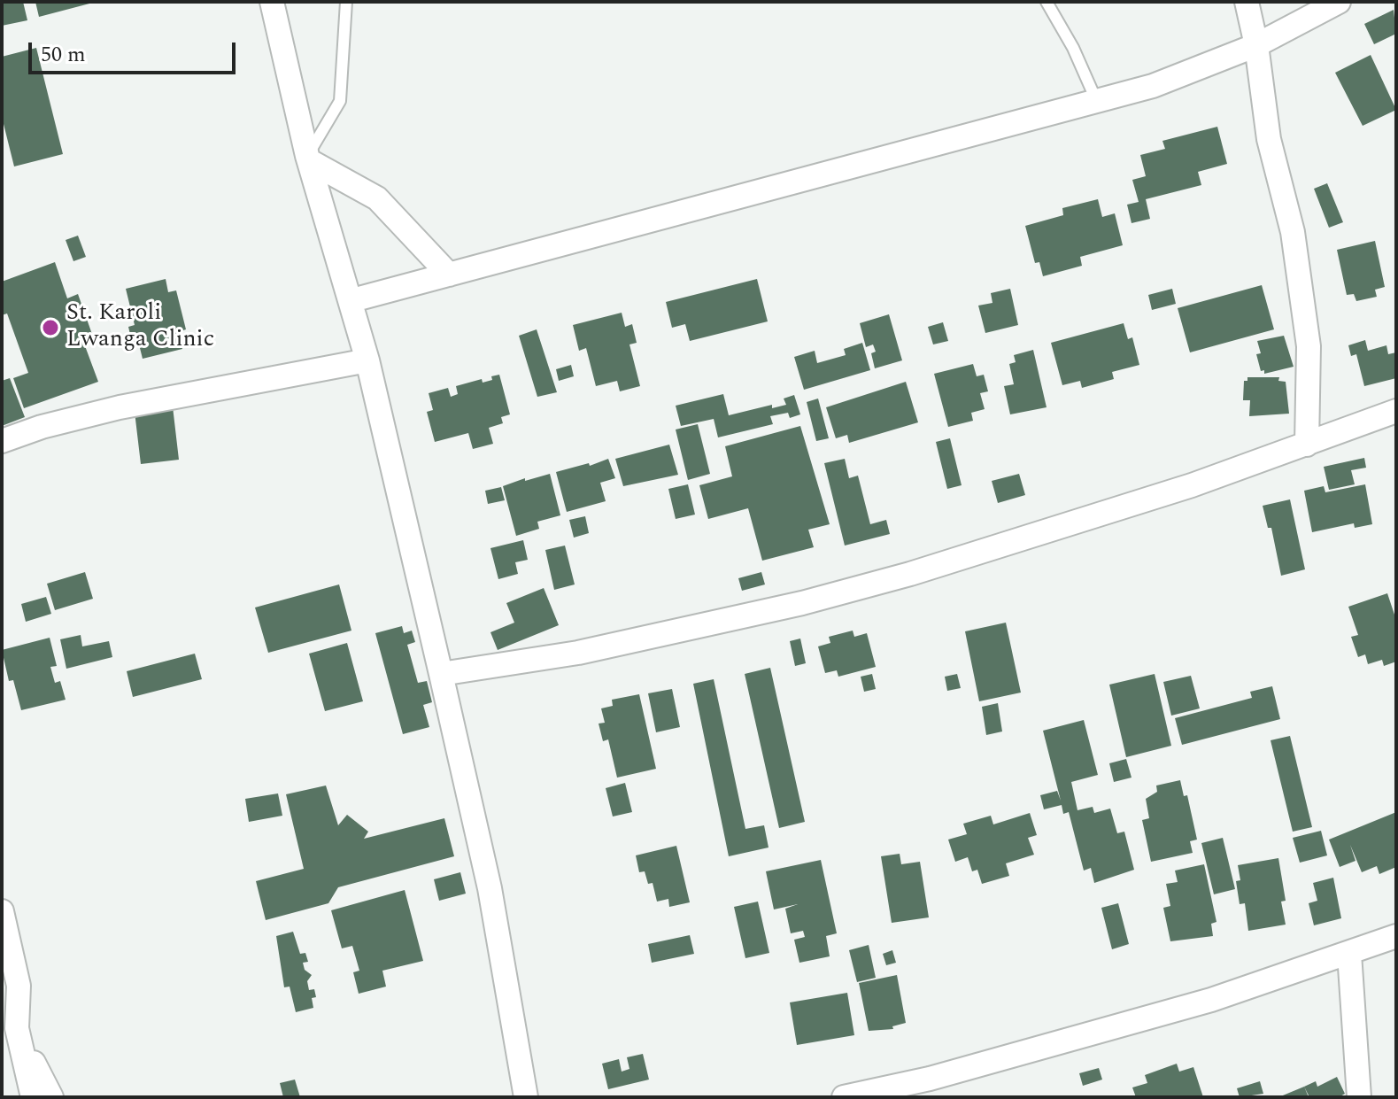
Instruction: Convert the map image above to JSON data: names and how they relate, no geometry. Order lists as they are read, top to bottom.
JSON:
{
  "places": ["St. Karoli Lwanga Clinic"],
  "scale_bar": "50 m"
}
